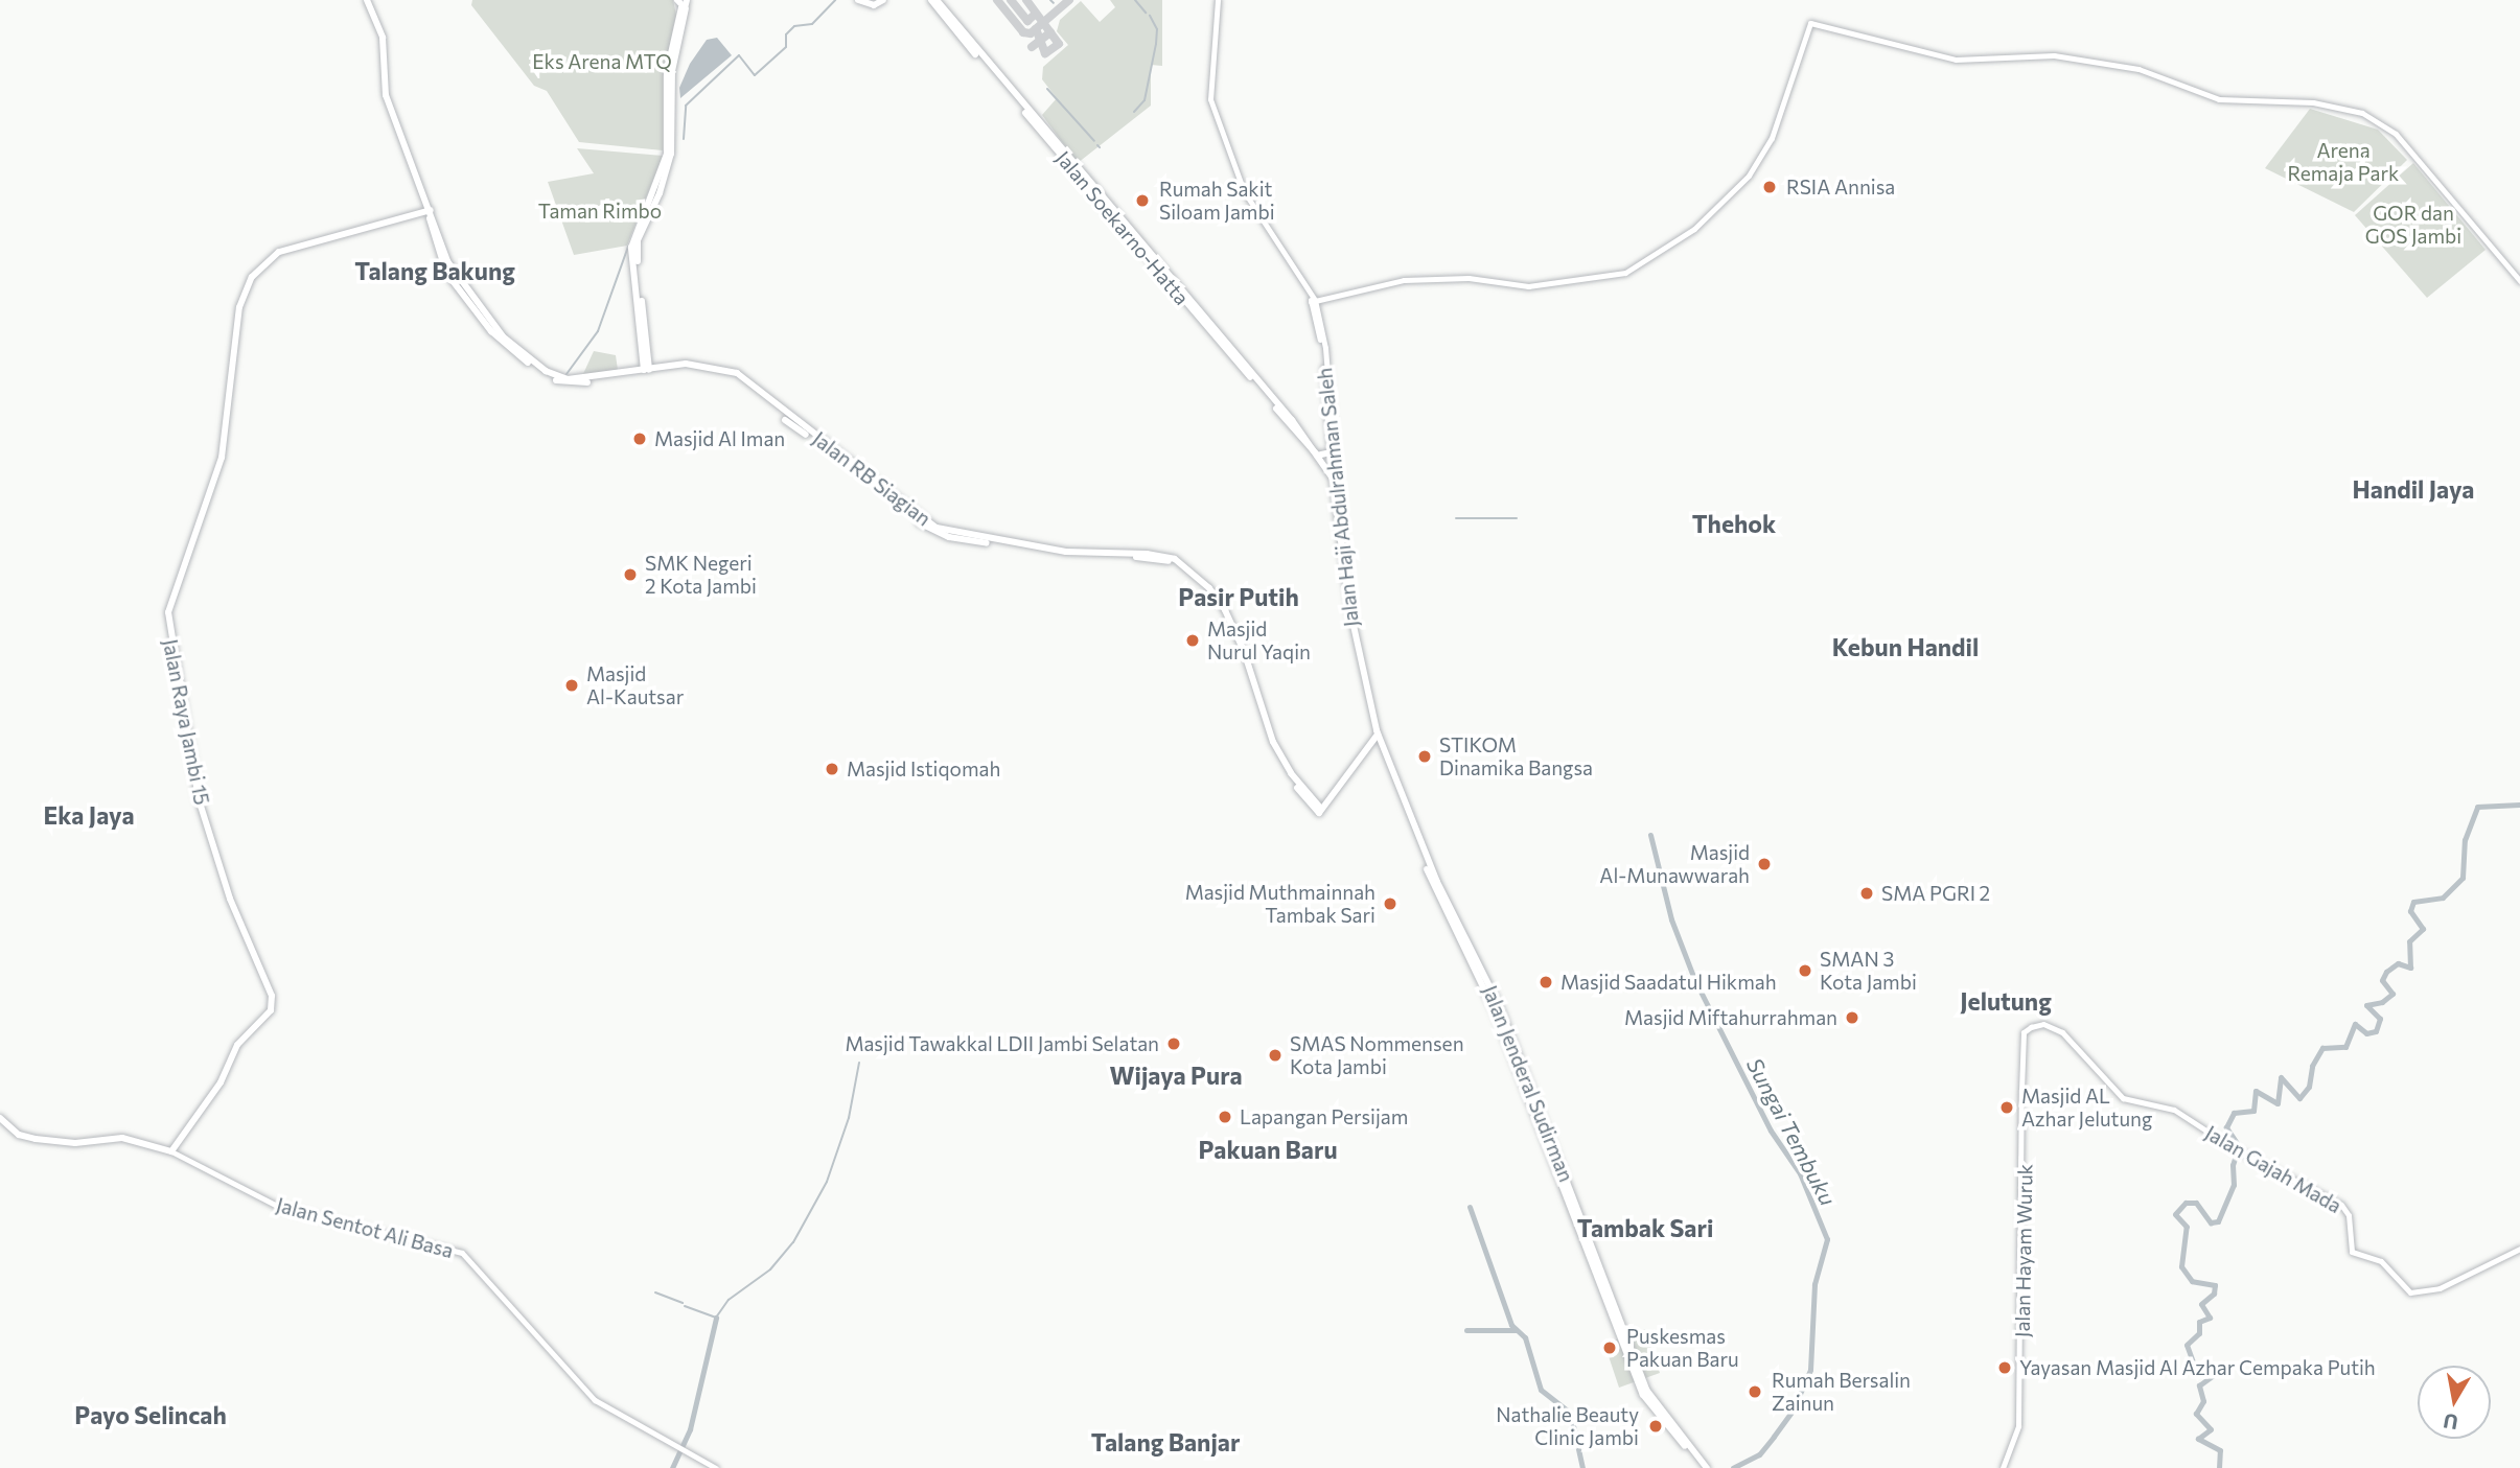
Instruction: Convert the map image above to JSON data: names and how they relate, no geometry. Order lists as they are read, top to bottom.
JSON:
{
  "streets": {
    "highway": [
      "Jalan Soekarno-Hatta",
      "Jalan RB Siagian",
      "Jalan Haji Abdulrahman Saleh",
      "Jalan Raya Jambi 15",
      "Jalan Jenderal Sudirman",
      "Jalan Sentot Ali Basa"
    ],
    "main road": ["Jalan Gajah Mada", "Jalan Hayam Wuruk"]
  },
  "crossings": [
    ["Jalan Soekarno-Hatta", "Jalan Haji Abdulrahman Saleh"],
    ["Jalan RB Siagian", "Jalan Haji Abdulrahman Saleh"],
    ["Jalan RB Siagian", "Jalan Raya Jambi 15"],
    ["Jalan RB Siagian", "Jalan Jenderal Sudirman"],
    ["Jalan Haji Abdulrahman Saleh", "Jalan Jenderal Sudirman"],
    ["Jalan Raya Jambi 15", "Jalan Sentot Ali Basa"],
    ["Jalan Gajah Mada", "Jalan Hayam Wuruk"]
  ],
  "districts": [
    "Talang Bakung",
    "Handil Jaya",
    "Thehok",
    "Pasir Putih",
    "Kebun Handil",
    "Eka Jaya",
    "Jelutung",
    "Wijaya Pura",
    "Pakuan Baru",
    "Tambak Sari",
    "Payo Selincah",
    "Talang Banjar"
  ],
  "water": ["Sungai Tembuku"],
  "parks": [
    "Eks Arena MTQ",
    "Arena Remaja Park",
    "Taman Rimbo",
    "GOR dan GOS Jambi"
  ],
  "places": [
    "RSIA Annisa",
    "Rumah Sakit Siloam Jambi",
    "Masjid Al Iman",
    "SMK Negeri 2 Kota Jambi",
    "Masjid Nurul Yaqin",
    "Masjid Al-Kautsar",
    "STIKOM Dinamika Bangsa",
    "Masjid Istiqomah",
    "Masjid Al-Munawwarah",
    "SMA PGRI 2",
    "Masjid Muthmainnah Tambak Sari",
    "SMAN 3 Kota Jambi",
    "Masjid Saadatul Hikmah",
    "Masjid Miftahurrahman",
    "Masjid Tawakkal LDII Jambi Selatan",
    "SMAS Nommensen Kota Jambi",
    "Masjid AL Azhar Jelutung",
    "Lapangan Persijam",
    "Puskesmas Pakuan Baru",
    "Yayasan Masjid Al Azhar Cempaka Putih",
    "Rumah Bersalin Zainun",
    "Nathalie Beauty Clinic Jambi"
  ],
  "north": "bottom"
}
